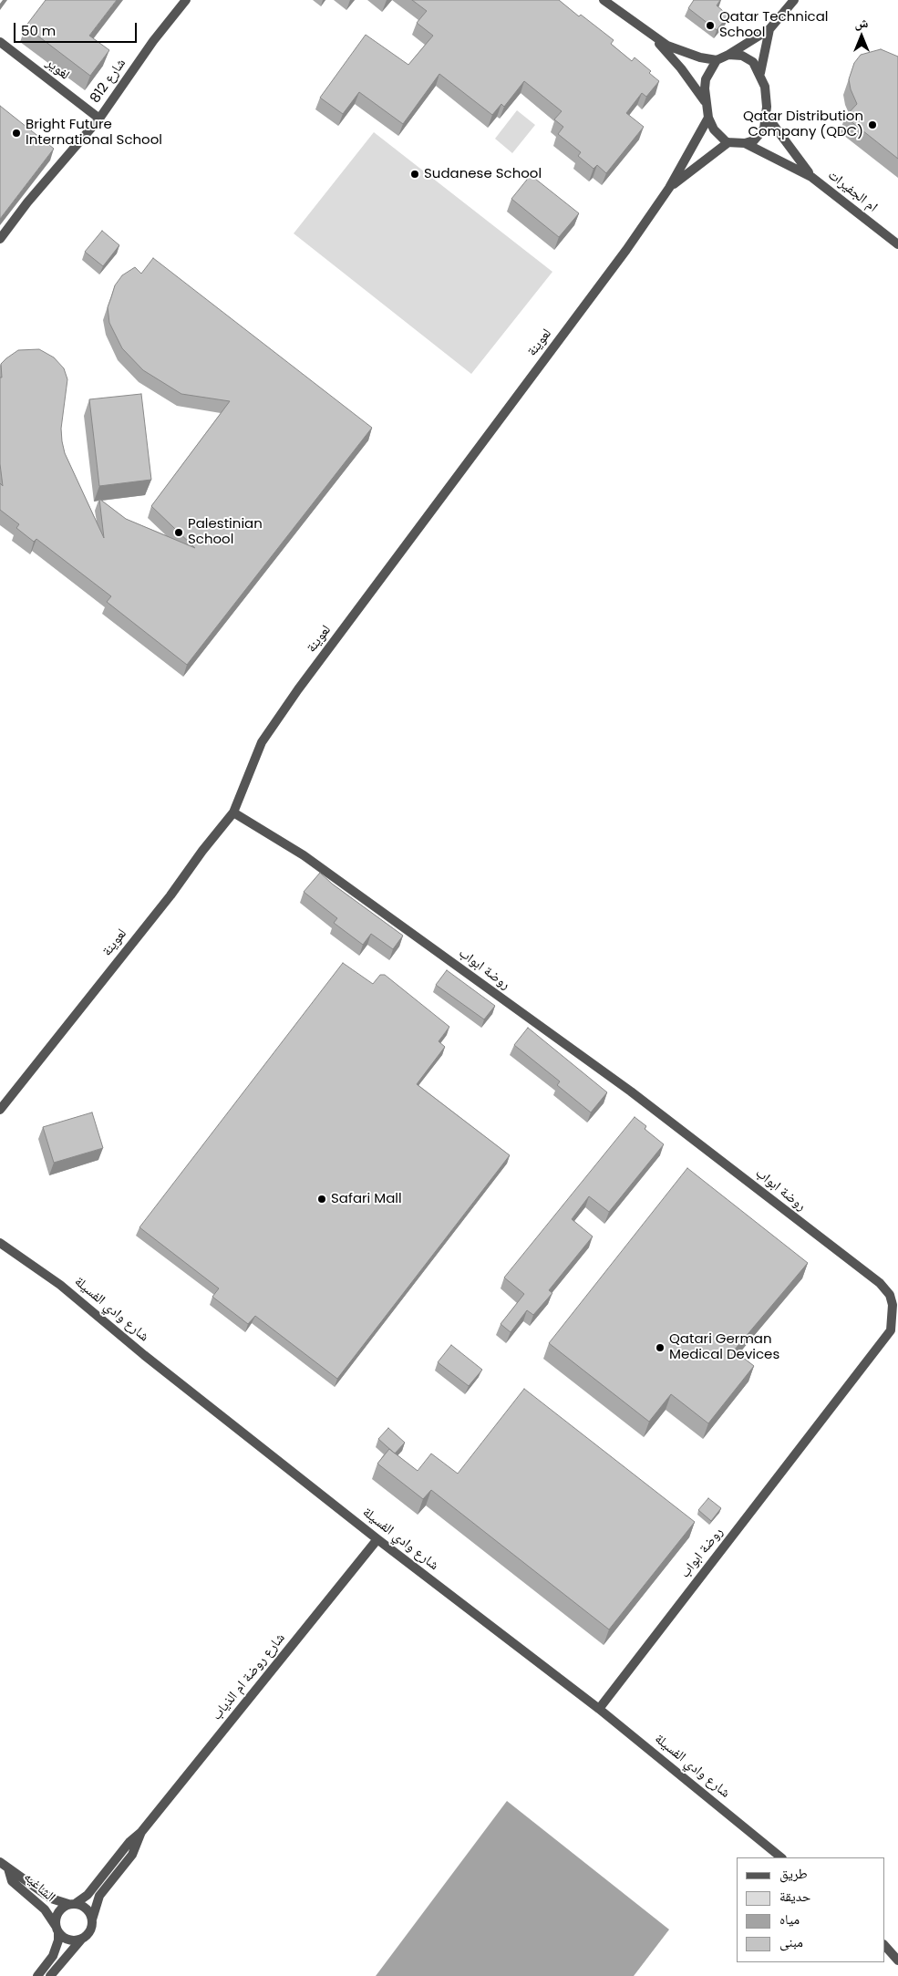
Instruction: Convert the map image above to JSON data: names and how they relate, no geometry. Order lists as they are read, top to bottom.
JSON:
{
  "streets": {
    "street": [
      "لغوير",
      "شارع 812",
      "ام الجفيرات",
      "لعوينة",
      "روضة ابواب",
      "شارع وادي الفسيلة",
      "شارع روضة ام الذياب",
      "الشاغيه"
    ]
  },
  "crossings": [
    ["لغوير", "شارع 812"],
    ["ام الجفيرات", "لعوينة"],
    ["لعوينة", "روضة ابواب"],
    ["روضة ابواب", "شارع وادي الفسيلة"],
    ["شارع وادي الفسيلة", "شارع روضة ام الذياب"],
    ["شارع روضة ام الذياب", "الشاغيه"]
  ],
  "places": [
    "Qatar Technical School",
    "Qatar Distribution Company (QDC)",
    "Bright Future International School",
    "Sudanese School",
    "Palestinian School",
    "Safari Mall",
    "Qatari German Medical Devices"
  ],
  "legend": [
    "طريق",
    "حديقة",
    "مياه",
    "مبنى"
  ],
  "scale_bar": "50 m",
  "north": "top"
}
